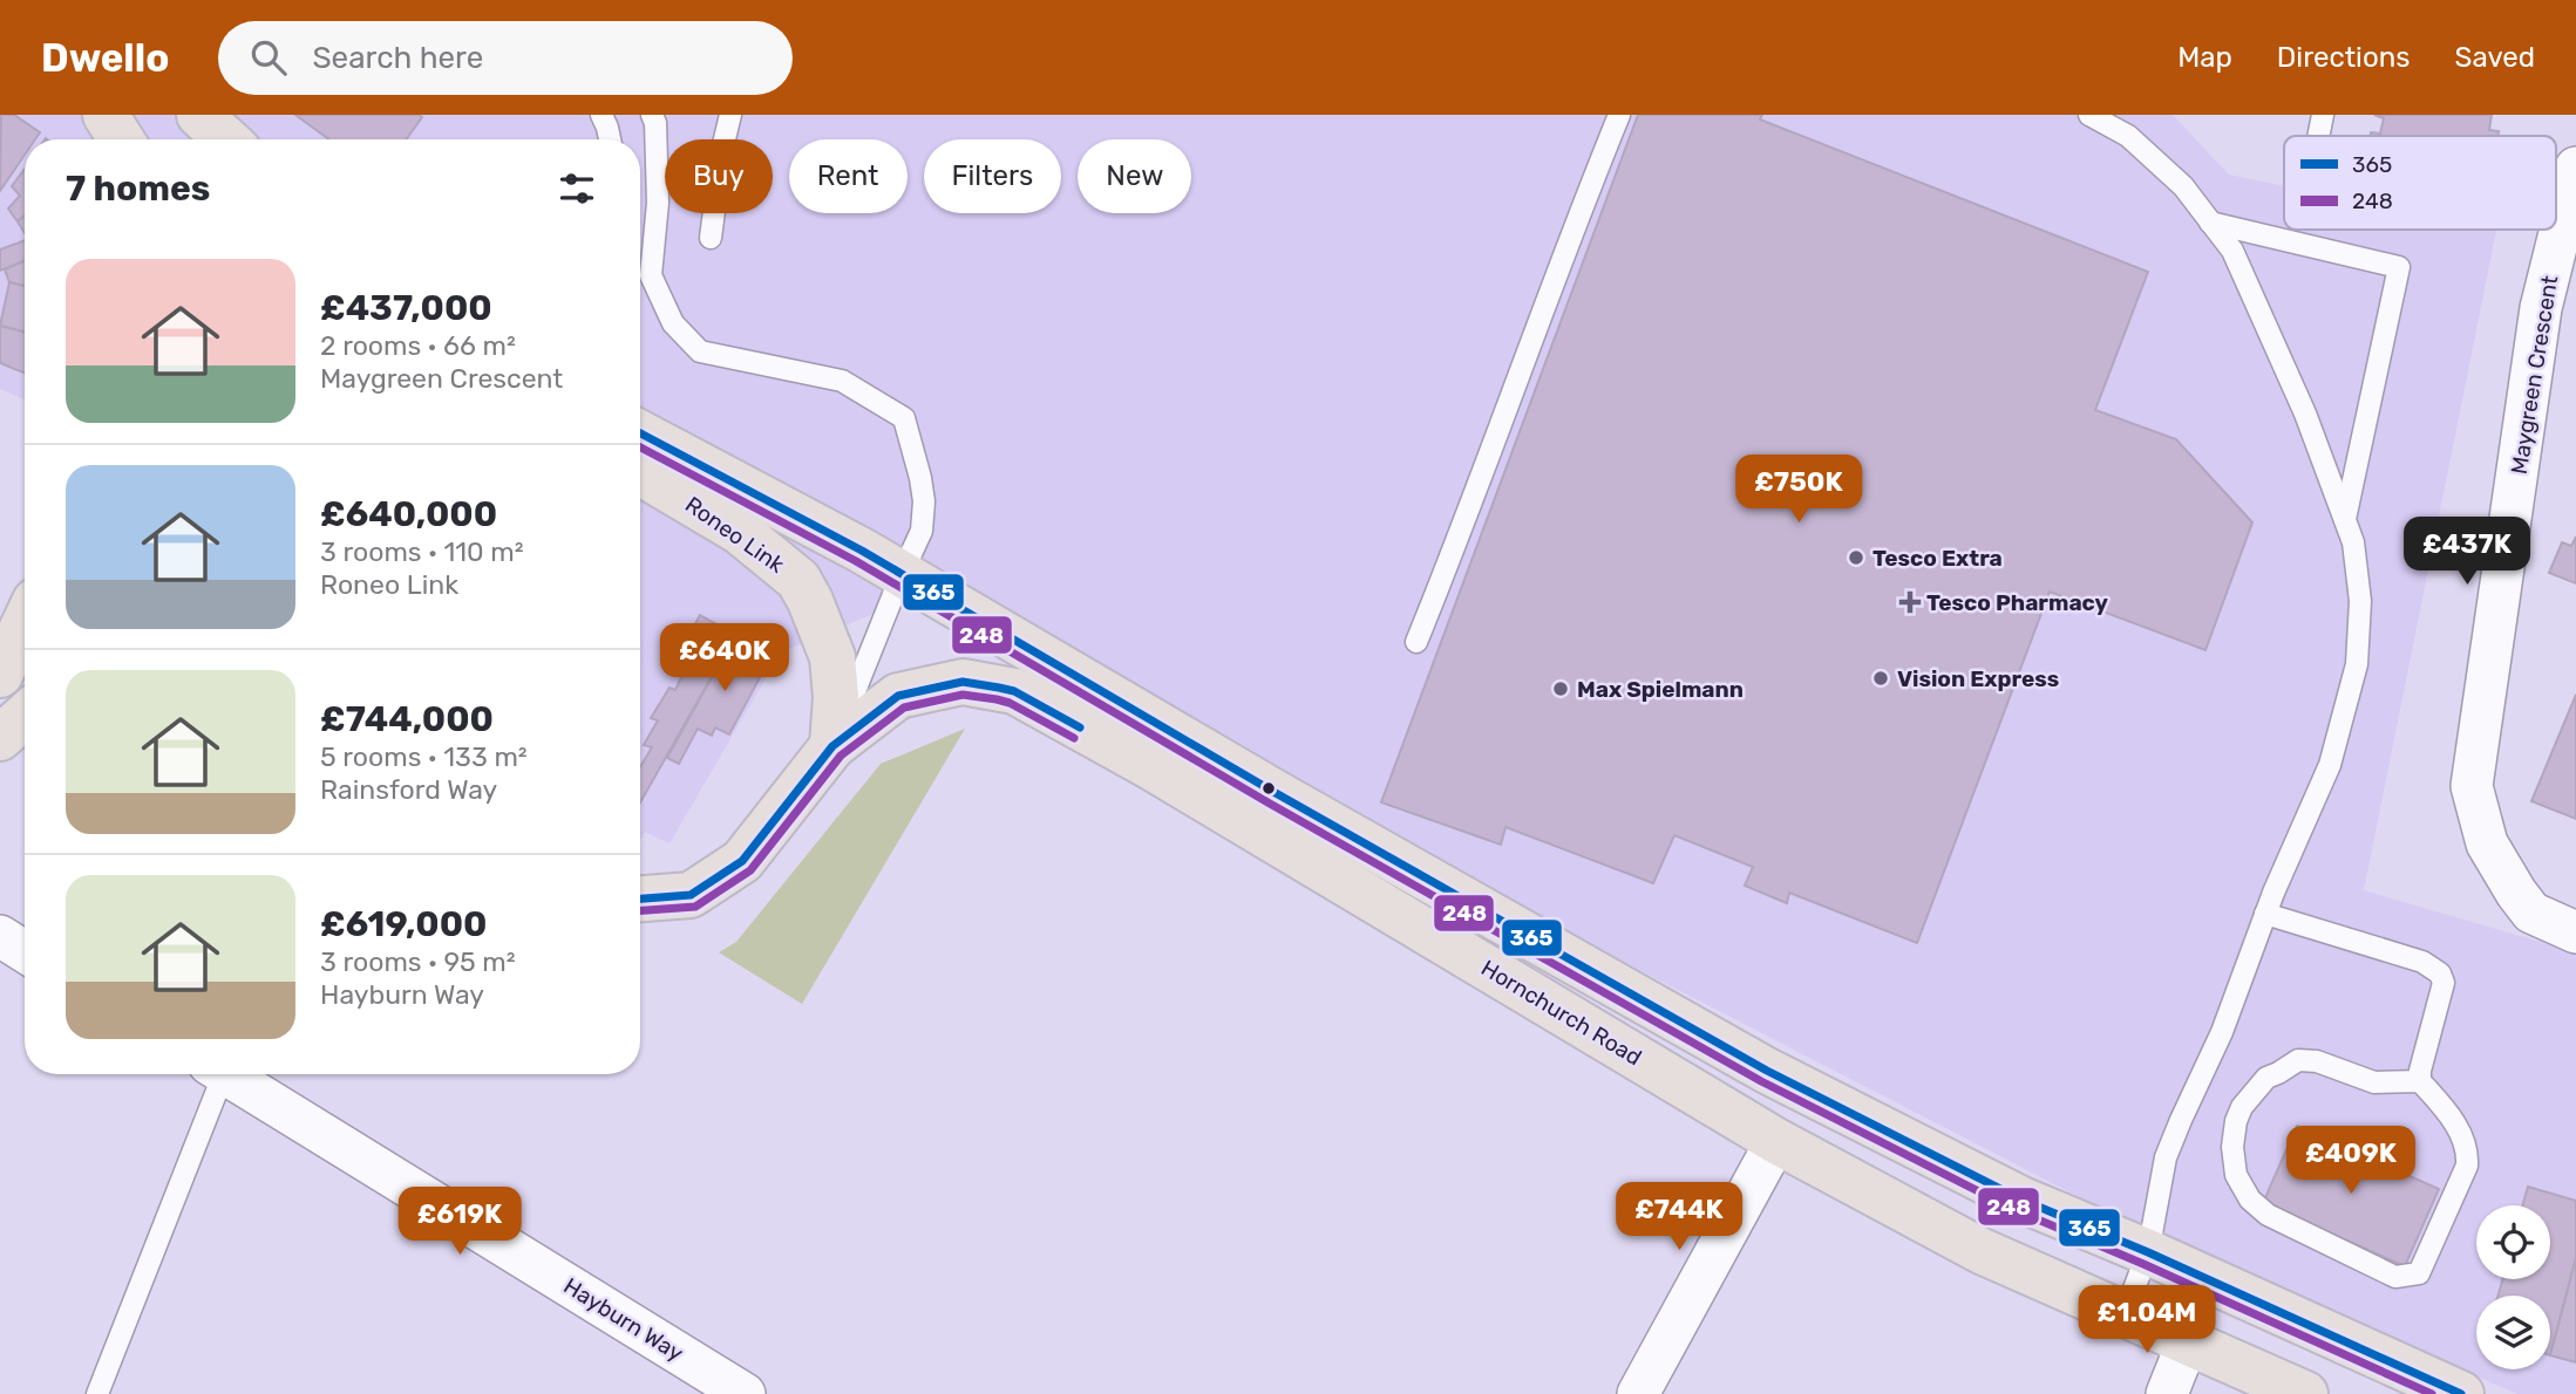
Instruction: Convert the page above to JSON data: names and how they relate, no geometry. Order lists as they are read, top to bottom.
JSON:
{
  "streets": {
    "main road": ["Roneo Link", "Hornchurch Road"],
    "street": ["Maygreen Crescent", "Hayburn Way"]
  },
  "crossings": [
    ["Roneo Link", "Hornchurch Road"]
  ],
  "places": {
    "other": ["Tesco Extra", "Vision Express", "Max Spielmann"],
    "health": ["Tesco Pharmacy"]
  },
  "lines": ["transit line 365", "transit line 248"],
  "legend": ["365", "248"],
  "page": {
    "header": "Dwello",
    "search": "Search here",
    "nav": ["Map", "Directions", "Saved"],
    "chip": [
      "Buy",
      "Rent",
      "Filters",
      "New"
    ],
    "heading": "7 homes",
    "list": [
      {
        "name": "£437,000",
        "note": "2 rooms · 66 m² · Maygreen Crescent"
      },
      {
        "name": "£640,000",
        "note": "3 rooms · 110 m² · Roneo Link"
      },
      {
        "name": "£744,000",
        "note": "5 rooms · 133 m² · Rainsford Way"
      },
      {
        "name": "£619,000",
        "note": "3 rooms · 95 m² · Hayburn Way"
      }
    ],
    "price": [
      "£750K",
      "£437K",
      "£640K",
      "£409K",
      "£744K",
      "£619K",
      "£1.04M"
    ]
  }
}
